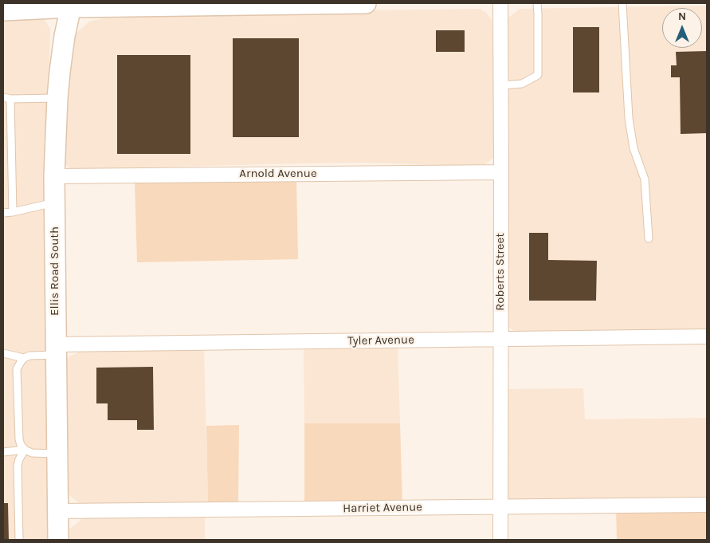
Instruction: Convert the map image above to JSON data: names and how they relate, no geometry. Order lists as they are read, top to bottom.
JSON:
{
  "streets": {
    "street": [
      "Arnold Avenue",
      "Ellis Road South",
      "Roberts Street",
      "Tyler Avenue",
      "Harriet Avenue"
    ]
  },
  "crossings": [
    ["Arnold Avenue", "Ellis Road South"],
    ["Arnold Avenue", "Roberts Street"],
    ["Ellis Road South", "Tyler Avenue"],
    ["Ellis Road South", "Harriet Avenue"],
    ["Roberts Street", "Tyler Avenue"],
    ["Roberts Street", "Harriet Avenue"]
  ],
  "north": "top"
}
